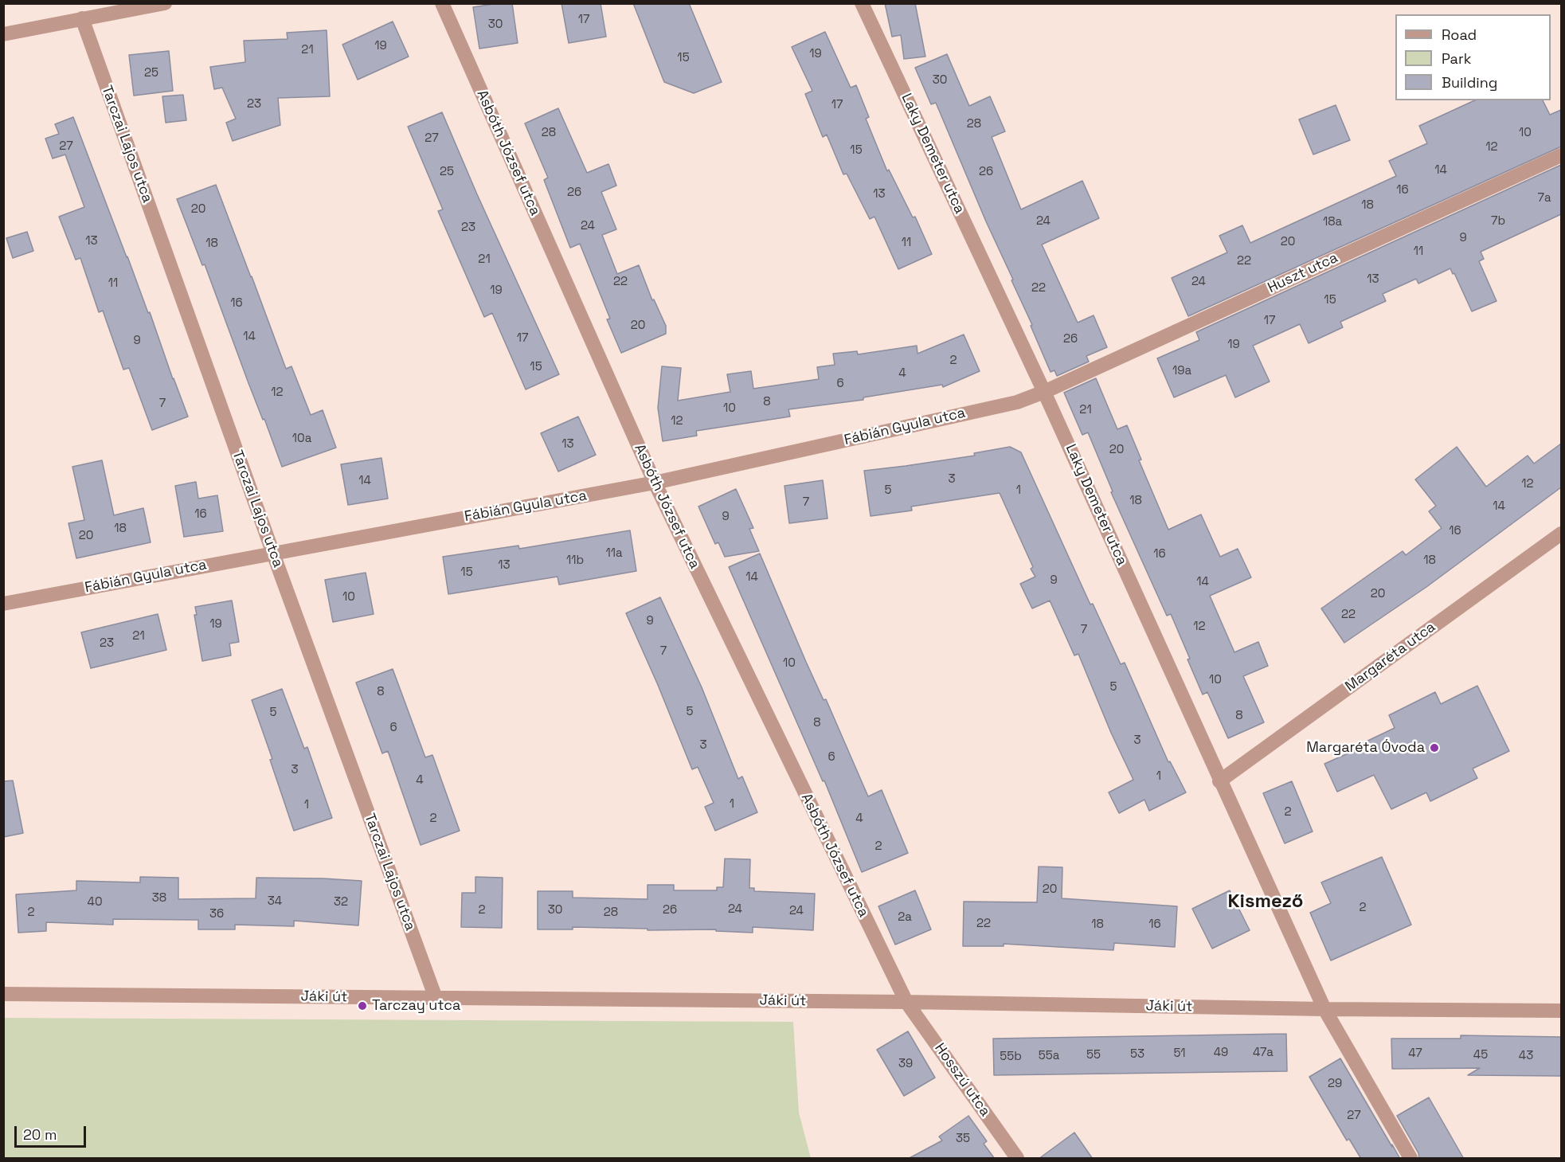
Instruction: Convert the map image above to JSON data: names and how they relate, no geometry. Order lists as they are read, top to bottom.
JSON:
{
  "streets": {
    "street": [
      "Tarczai Lajos utca",
      "Asbóth József utca",
      "Laky Demeter utca",
      "Huszt utca",
      "Fábián Gyula utca",
      "Margaréta utca",
      "Jáki út",
      "Hosszú utca"
    ]
  },
  "crossings": [
    ["Tarczai Lajos utca", "Fábián Gyula utca"],
    ["Tarczai Lajos utca", "Jáki út"],
    ["Asbóth József utca", "Fábián Gyula utca"],
    ["Asbóth József utca", "Jáki út"],
    ["Asbóth József utca", "Hosszú utca"],
    ["Laky Demeter utca", "Huszt utca"],
    ["Laky Demeter utca", "Fábián Gyula utca"],
    ["Laky Demeter utca", "Margaréta utca"],
    ["Laky Demeter utca", "Jáki út"],
    ["Huszt utca", "Fábián Gyula utca"],
    ["Jáki út", "Hosszú utca"]
  ],
  "districts": ["Kismező"],
  "places": ["Margaréta Óvoda", "Tarczay utca"],
  "house_numbers": [
    "17",
    "30",
    "19",
    "21",
    "19",
    "15",
    "25",
    "30",
    "23",
    "17",
    "28",
    "28",
    "10",
    "27",
    "27",
    "12",
    "15",
    "14",
    "25",
    "26",
    "16",
    "26",
    "13",
    "7a",
    "18",
    "20",
    "24",
    "7b",
    "18a",
    "24",
    "23",
    "9",
    "13",
    "20",
    "11",
    "18",
    "11",
    "21",
    "22",
    "13",
    "22",
    "24",
    "11",
    "22",
    "19",
    "15",
    "16",
    "17",
    "20",
    "14",
    "17",
    "26",
    "9",
    "19",
    "2",
    "15",
    "19a",
    "4",
    "6",
    "12",
    "8",
    "7",
    "10",
    "21",
    "12",
    "10a",
    "13",
    "20",
    "3",
    "14",
    "12",
    "5",
    "1",
    "18",
    "7",
    "14",
    "16",
    "9",
    "18",
    "16",
    "20",
    "11a",
    "16",
    "11b",
    "18",
    "13",
    "15",
    "14",
    "9",
    "14",
    "20",
    "10",
    "22",
    "9",
    "19",
    "12",
    "7",
    "21",
    "23",
    "7",
    "10",
    "10",
    "5",
    "8",
    "5",
    "5",
    "8",
    "8",
    "6",
    "3",
    "3",
    "6",
    "3",
    "1",
    "4",
    "1",
    "1",
    "2",
    "2",
    "4",
    "2",
    "20",
    "38",
    "34",
    "40",
    "32",
    "2",
    "24",
    "2",
    "30",
    "26",
    "24",
    "2",
    "28",
    "36",
    "2a",
    "22",
    "18",
    "16",
    "49",
    "47a",
    "51",
    "47",
    "53",
    "55",
    "45",
    "55a",
    "43",
    "55b",
    "39",
    "29",
    "27",
    "35"
  ],
  "legend": ["Road", "Park", "Building"],
  "scale_bar": "20 m"
}
